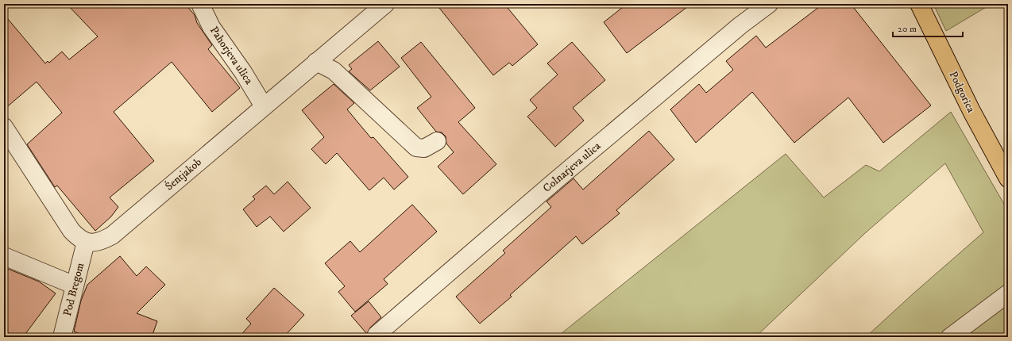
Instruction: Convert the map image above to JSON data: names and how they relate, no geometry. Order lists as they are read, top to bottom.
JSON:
{
  "streets": {
    "main road": ["Podgorica"],
    "street": [
      "Pahorjeva ulica",
      "Colnarjeva ulica",
      "Šentjakob",
      "Pod Bregom"
    ]
  },
  "crossings": [
    ["Pahorjeva ulica", "Šentjakob"],
    ["Šentjakob", "Pod Bregom"]
  ],
  "scale_bar": "20 m"
}
